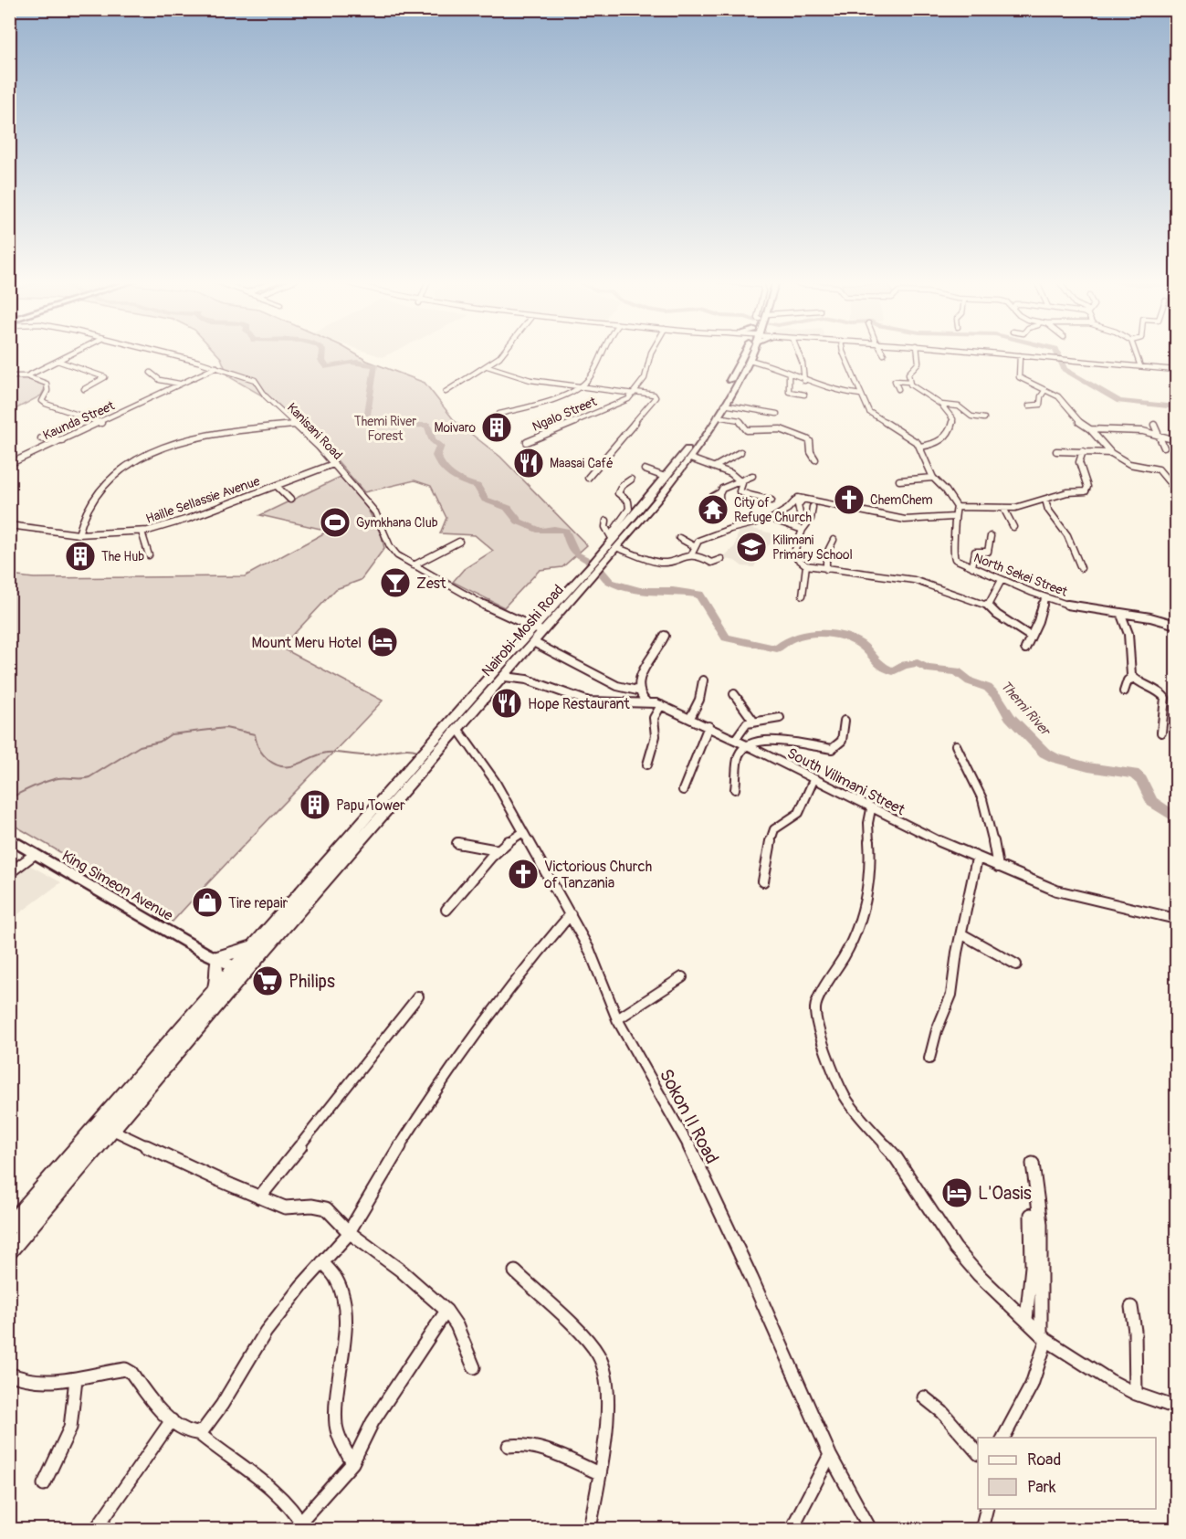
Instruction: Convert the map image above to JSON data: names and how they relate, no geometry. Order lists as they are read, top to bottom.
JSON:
{
  "streets": {
    "highway": ["Nairobi-Moshi Road"],
    "main road": ["King Simeon Avenue"],
    "street": [
      "Ngalo Street",
      "Kaunda Street",
      "Kanisani Road",
      "Haille Sellassie Avenue",
      "North Sekei Street",
      "South Vilimani Street",
      "Sokon II Road"
    ]
  },
  "crossings": [
    ["Kaunda Street", "Kanisani Road"],
    ["Kanisani Road", "Haille Sellassie Avenue"],
    ["Kanisani Road", "Nairobi-Moshi Road"],
    ["Nairobi-Moshi Road", "South Vilimani Street"],
    ["Nairobi-Moshi Road", "King Simeon Avenue"],
    ["Nairobi-Moshi Road", "Sokon II Road"]
  ],
  "water": ["Themi River"],
  "parks": ["Themi River Forest"],
  "places": {
    "building": ["Moivaro", "The Hub", "Papu Tower"],
    "restaurant": ["Maasai Café", "Hope Restaurant"],
    "church": ["ChemChem", "Victorious Church of Tanzania"],
    "temple": ["City of Refuge Church"],
    "sports": ["Gymkhana Club"],
    "school or university": ["Kilimani Primary School"],
    "bar": ["Zest"],
    "hotel": ["Mount Meru Hotel", "L'Oasis"],
    "shop": ["Tire repair"],
    "supermarket": ["Philips"]
  },
  "legend": ["Road", "Park"]
}
